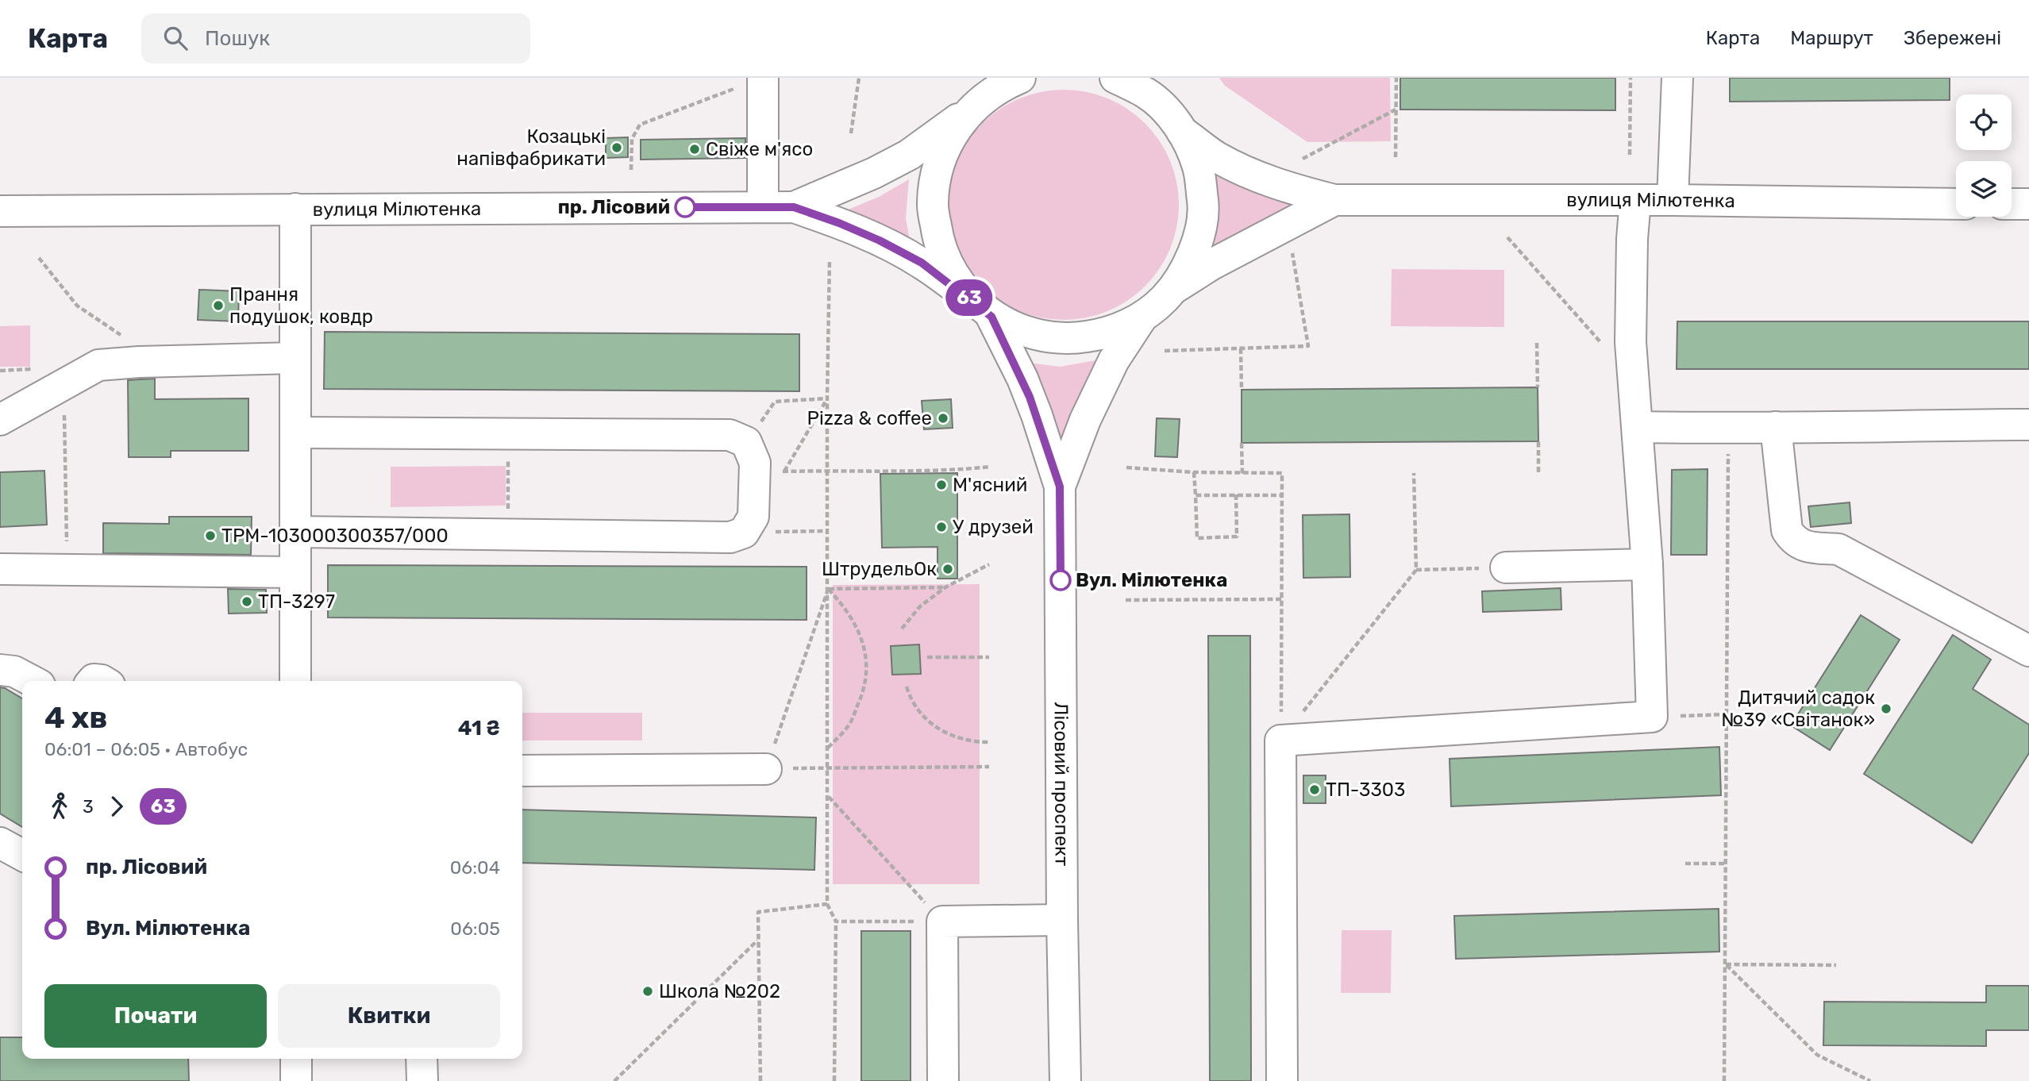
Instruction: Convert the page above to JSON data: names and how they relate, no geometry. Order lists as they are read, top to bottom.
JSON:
{
  "streets": {
    "street": ["вулиця Мілютенка", "Лісовий проспект"]
  },
  "crossings": [
    ["вулиця Мілютенка", "Лісовий проспект"]
  ],
  "places": [
    "Козацькі напівфабрикати",
    "Свіже м'ясо",
    "пр. Лісовий",
    "Прання подушок, ковдр",
    "Pizza & coffee",
    "М'ясний",
    "У друзей",
    "ТРМ-103000300357/000",
    "ШтрудельОк",
    "Вул. Мілютенка",
    "ТП-3297",
    "Дитячий садок №39 «Світанок»",
    "ТП-3303",
    "Школа №202"
  ],
  "lines": ["bus line 63"],
  "page": {
    "header": "Карта",
    "search": "Пошук",
    "nav": ["Карта", "Маршрут", "Збережені"],
    "on_map": "63",
    "heading": ["4 хв", "06:01 – 06:05 · Автобус", "41 ₴"],
    "legs": ["3", "63"],
    "list": [
      {
        "name": "пр. Лісовий",
        "value": "06:04"
      },
      {
        "name": "Вул. Мілютенка",
        "value": "06:05"
      }
    ],
    "buttons": ["Почати", "Квитки"]
  }
}
